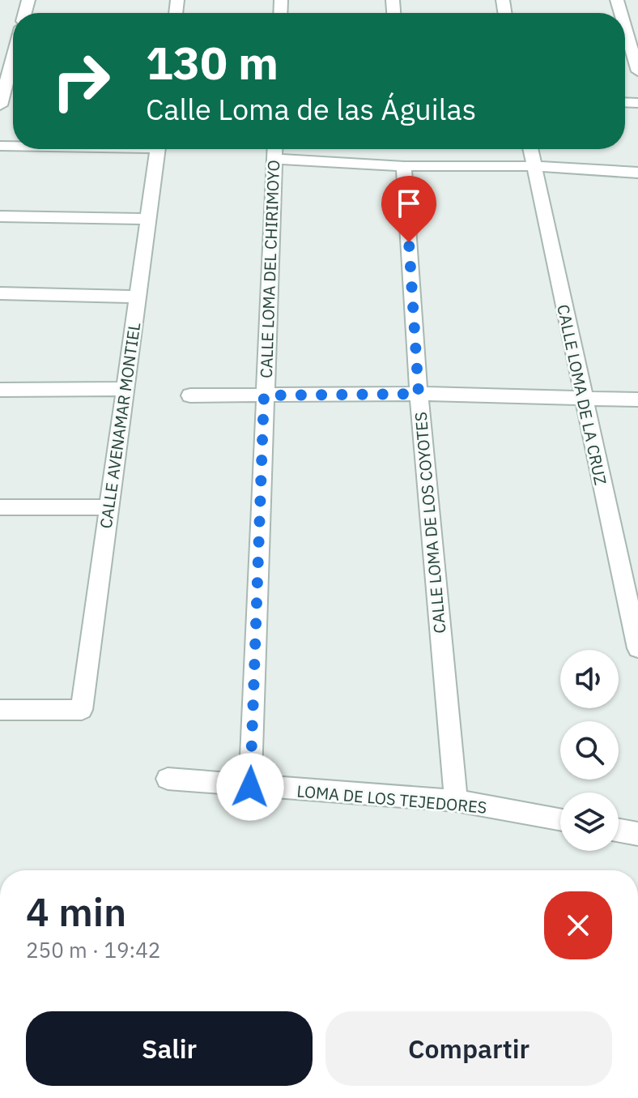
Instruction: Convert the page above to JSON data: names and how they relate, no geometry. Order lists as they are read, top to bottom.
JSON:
{
  "streets": {
    "street": [
      "CALLE LOMA DEL CHIRIMOYO",
      "CALLE LOMA DE LA CRUZ",
      "CALLE AVENAMAR MONTIEL",
      "CALLE LOMA DE LOS COYOTES",
      "LOMA DE LOS TEJEDORES"
    ]
  },
  "crossings": [
    ["CALLE LOMA DEL CHIRIMOYO", "LOMA DE LOS TEJEDORES"],
    ["CALLE LOMA DE LOS COYOTES", "LOMA DE LOS TEJEDORES"]
  ],
  "page": {
    "turn": ["130 m", "Calle Loma de las Águilas"],
    "heading": ["4 min", "250 m · 19:42"],
    "buttons": ["Salir", "Compartir"]
  }
}
